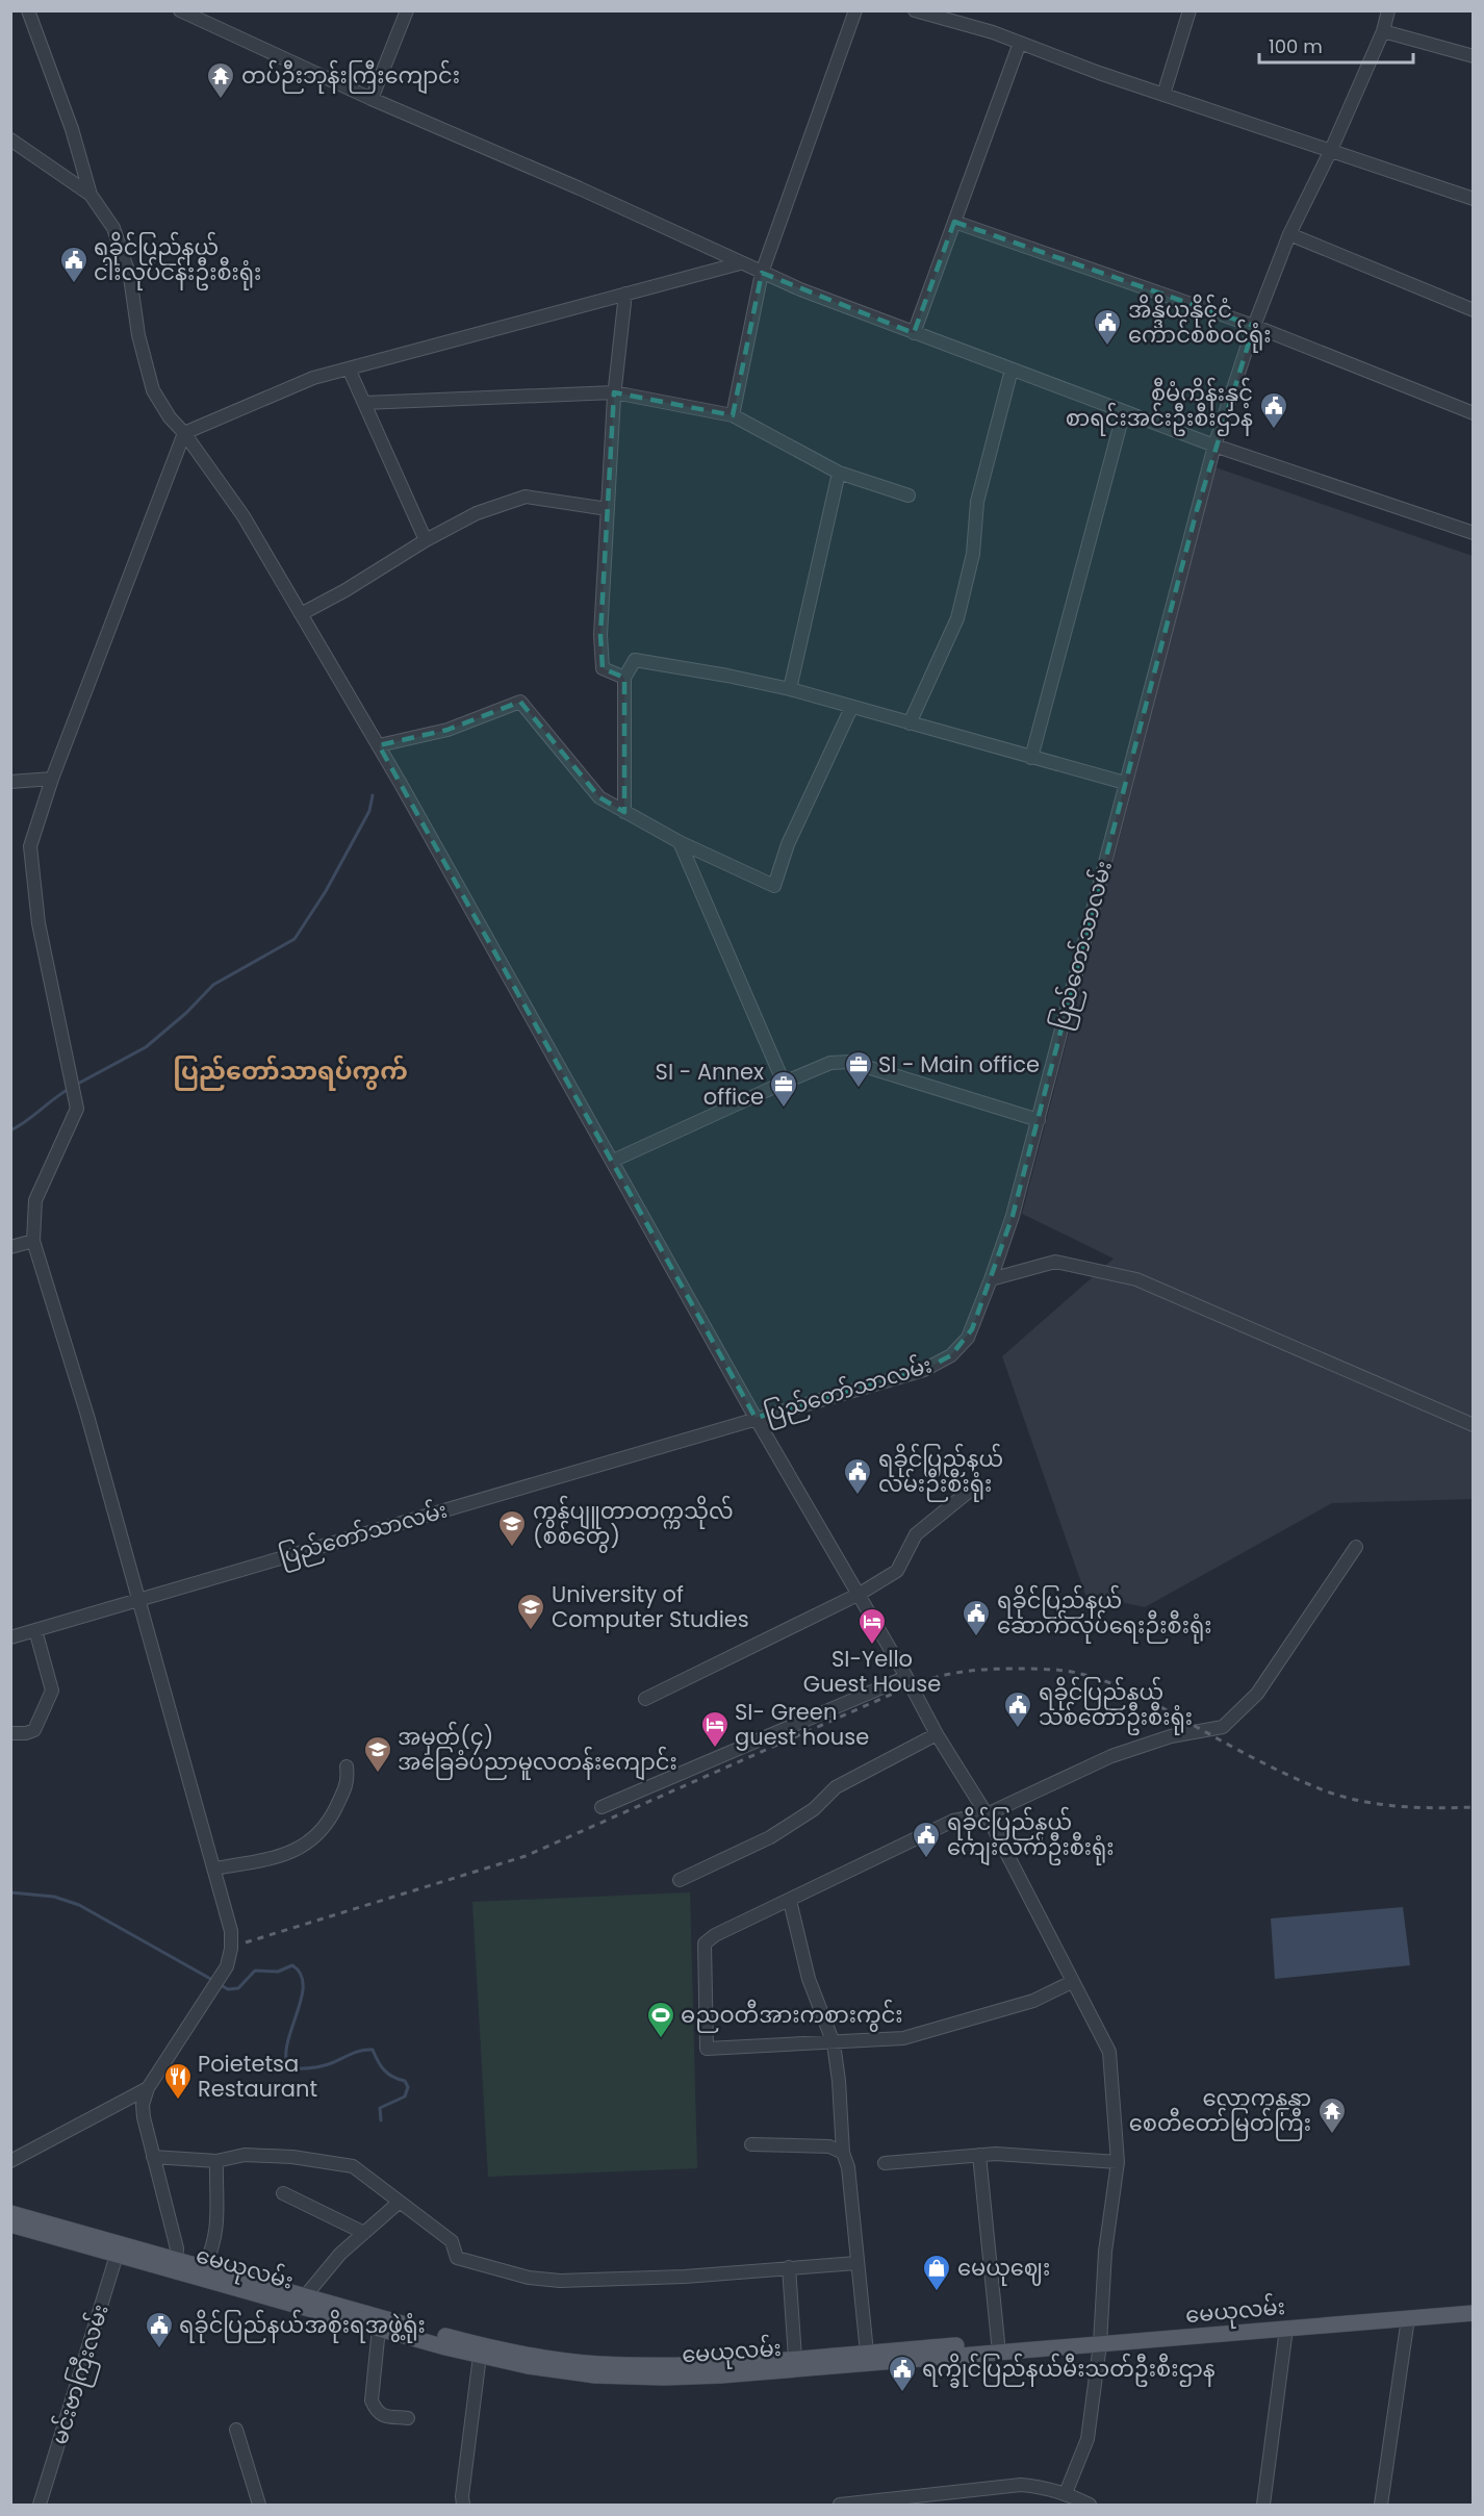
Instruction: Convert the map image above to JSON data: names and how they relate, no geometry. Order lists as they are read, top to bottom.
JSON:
{
  "streets": {
    "main road": ["မေယုလမ်း"],
    "street": ["ပြည်တော်သာလမ်း", "မင်းဗာကြီးလမ်း"]
  },
  "crossings": [
    ["မေယုလမ်း", "မင်းဗာကြီးလမ်း"]
  ],
  "districts": ["ပြည်တော်သာရပ်ကွက်"],
  "places": {
    "temple": ["တပ်ဉီးဘုန်းကြီးကျောင်း", "လောကနန္ဒာ စေတီတော်မြတ်ကြီး"],
    "public building": [
      "ရခိုင်ပြည်နယ် ငါးလုပ်ငန်းဦးစီးရုံး",
      "အိန္ဒိယနိုင်ငံ ကောင်စစ်ဝင်ရုံး",
      "စီမံကိန်းနှင့် စာရင်းအင်းဦးစီးဌာန",
      "ရခိုင်ပြည်နယ် လမ်းဉီးစီးရုံး",
      "ရခိုင်ပြည်နယ် ဆောက်လုပ်ရေးဉီးစီးရုံး",
      "ရခိုင်ပြည်နယ် သစ်တောဦးစီးရုံး",
      "ရခိုင်ပြည်နယ် ကျေးလက်ဦးစီးရုံး",
      "ရခိုင်ပြည်နယ်အစိုးရအဖွဲ့ရုံး",
      "ရက္ခိုင်ပြည်နယ်မီးသတ်ဦးစီးဌာန"
    ],
    "office": ["SI - Main office", "SI - Annex office"],
    "school or university": ["ကွန်ပျူတာတက္ကသိုလ် (စစ်တွေ)", "University of Computer Studies", "အမှတ်(၄) အခြေခံပညာမူလတန်းကျောင်း"],
    "hotel": ["SI-Yello Guest House", "SI- Green guest house"],
    "sports": ["ဓညဝတီအားကစားကွင်း"],
    "restaurant": ["Poietetsa Restaurant"],
    "shop": ["မေယုဈေး"]
  },
  "scale_bar": "100 m"
}
